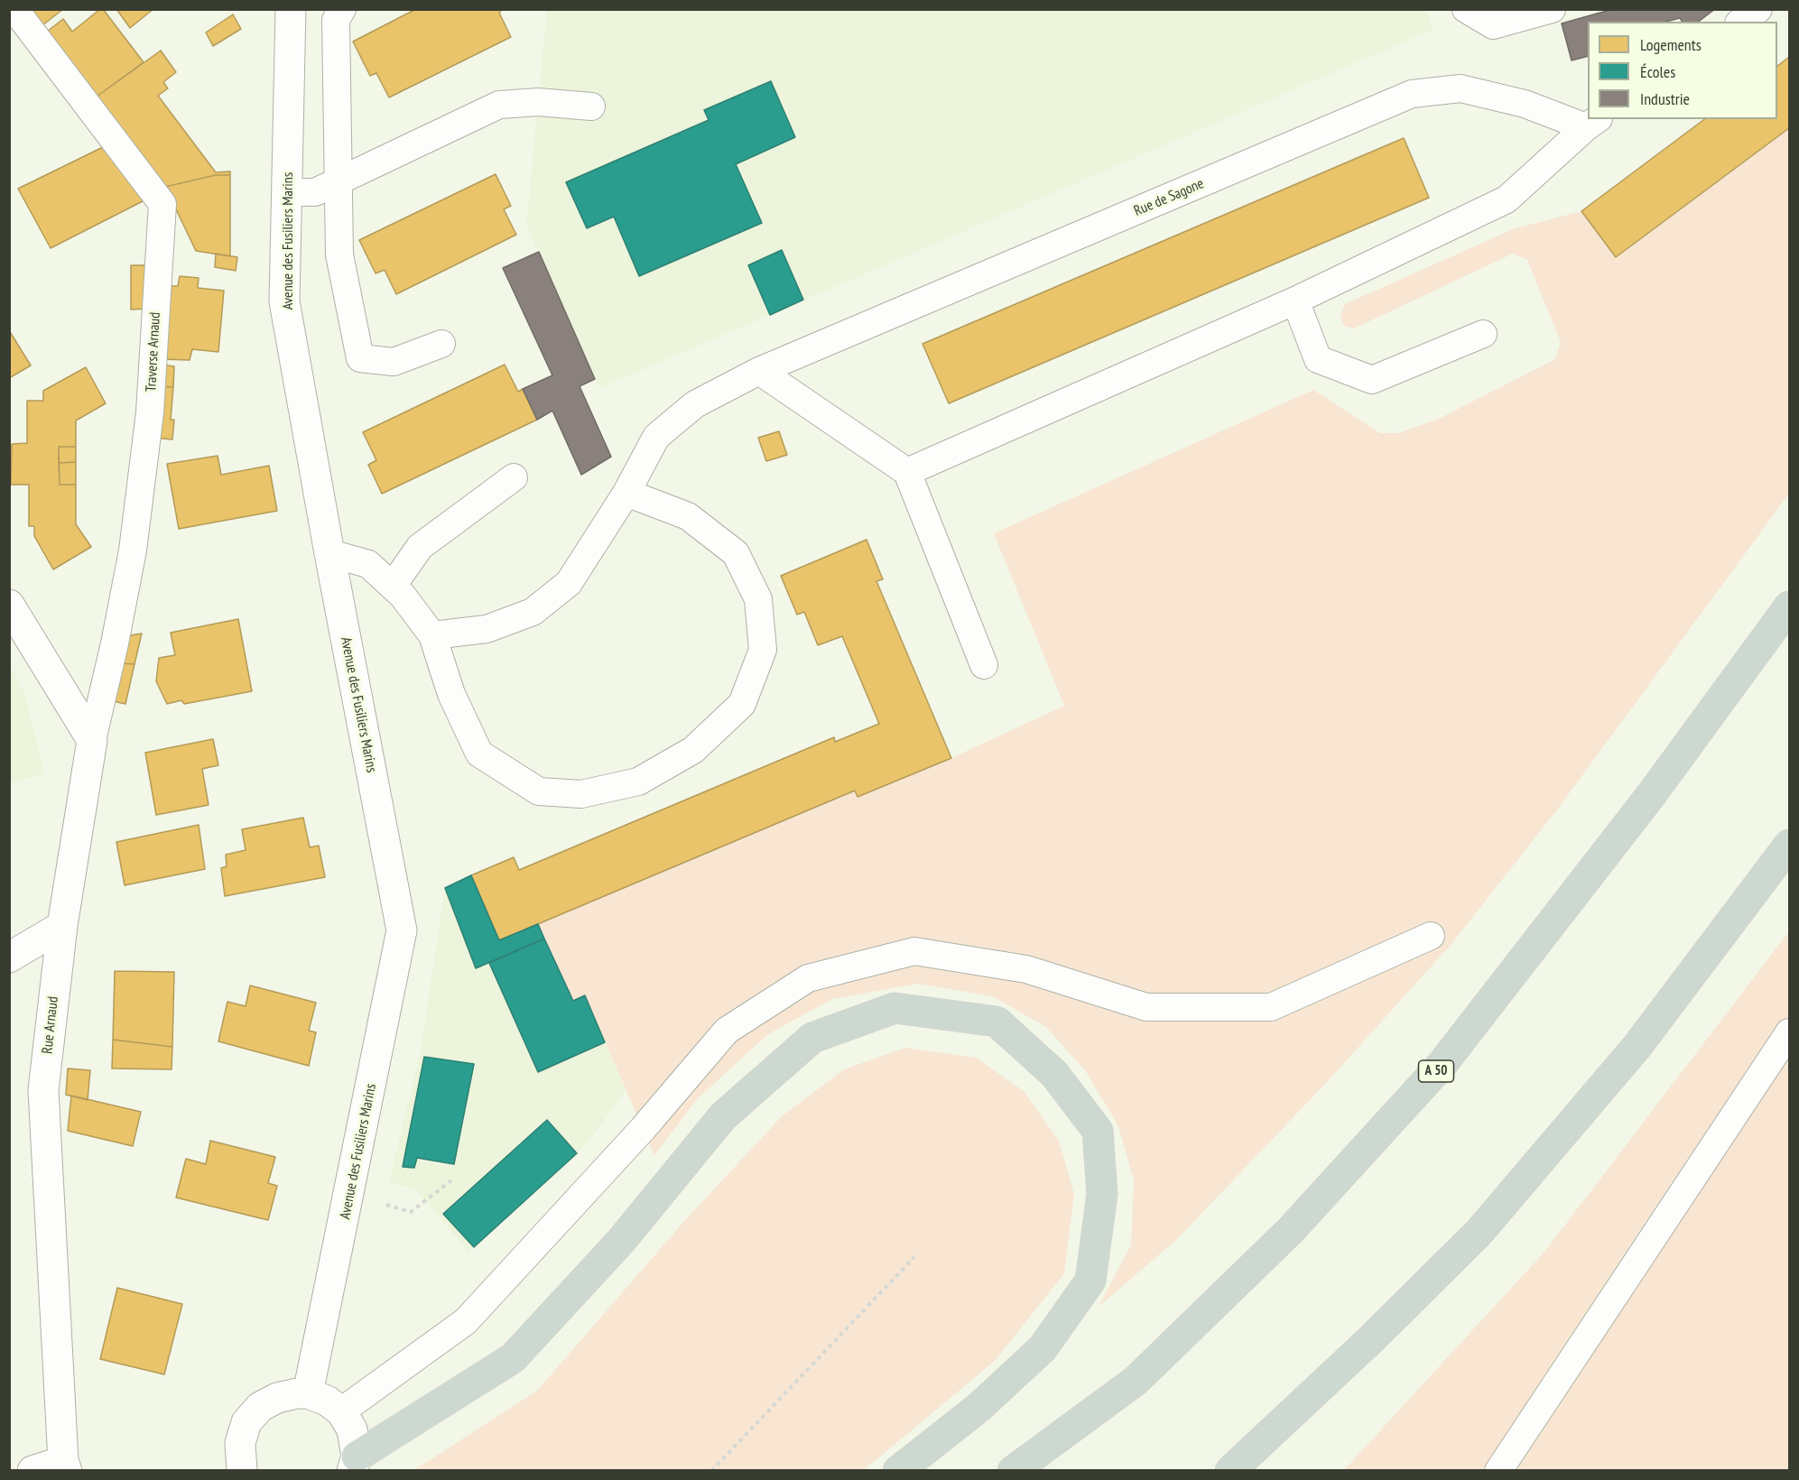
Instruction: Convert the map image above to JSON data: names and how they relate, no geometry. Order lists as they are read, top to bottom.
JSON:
{
  "streets": {
    "highway": ["A 50"],
    "street": ["Avenue des Fusiliers Marins", "Rue Arnaud"],
    "lane": ["Rue de Sagone", "Traverse Arnaud"]
  },
  "crossings": [
    ["Traverse Arnaud", "Rue Arnaud"]
  ],
  "legend": ["Logements", "Écoles", "Industrie"]
}
